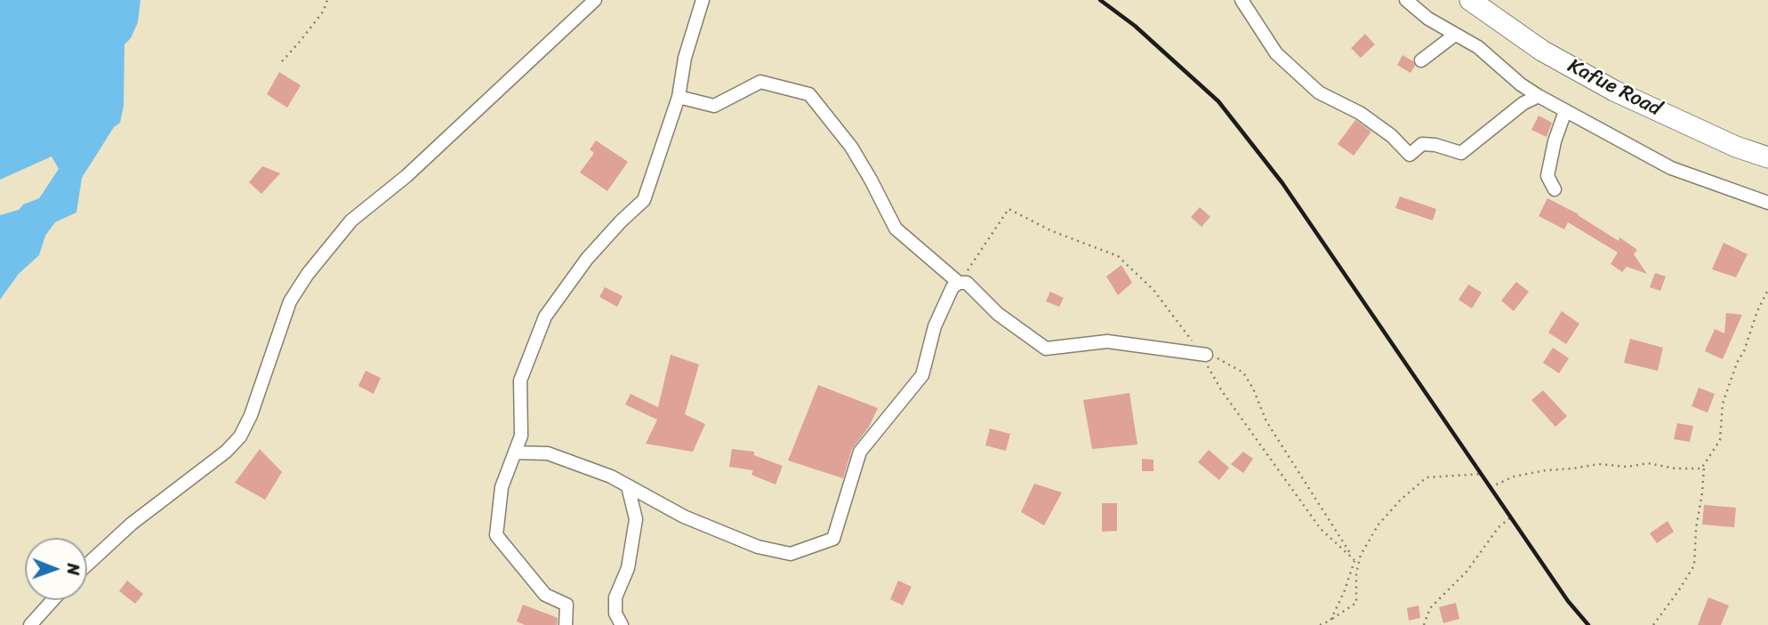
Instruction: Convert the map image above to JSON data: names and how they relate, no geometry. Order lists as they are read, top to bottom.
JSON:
{
  "streets": {
    "highway": ["Kafue Road"]
  },
  "north": "right"
}
